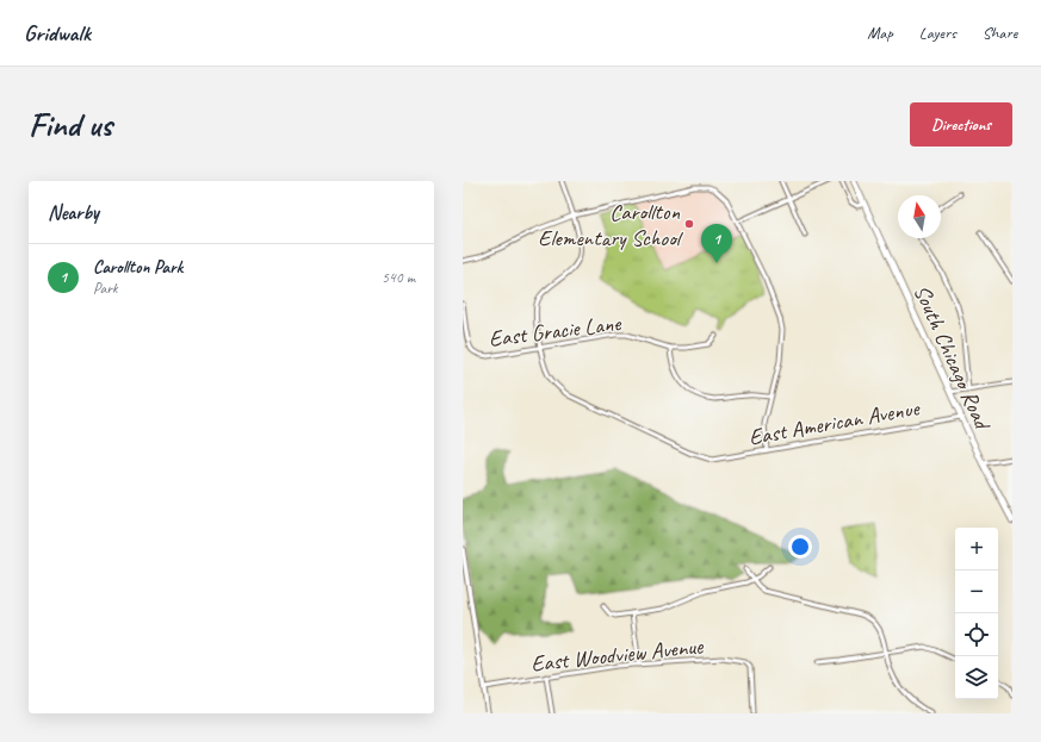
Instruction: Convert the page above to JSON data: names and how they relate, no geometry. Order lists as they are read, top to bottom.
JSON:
{
  "streets": {
    "main road": ["South Chicago Road"],
    "street": ["East Gracie Lane", "East American Avenue", "East Woodview Avenue"]
  },
  "crossings": [
    ["East Gracie Lane", "East American Avenue"],
    ["South Chicago Road", "East American Avenue"]
  ],
  "places": ["Carollton Elementary School"],
  "north": "top",
  "page": {
    "header": "Gridwalk",
    "nav": ["Map", "Layers", "Share"],
    "buttons": "Directions",
    "title": "Find us",
    "heading": "Nearby",
    "pins": "1",
    "list": [
      {
        "mark": "1",
        "name": "Carollton Park",
        "note": "Park",
        "value": "540 m"
      }
    ],
    "map_buttons": ["+", "−"]
  }
}
